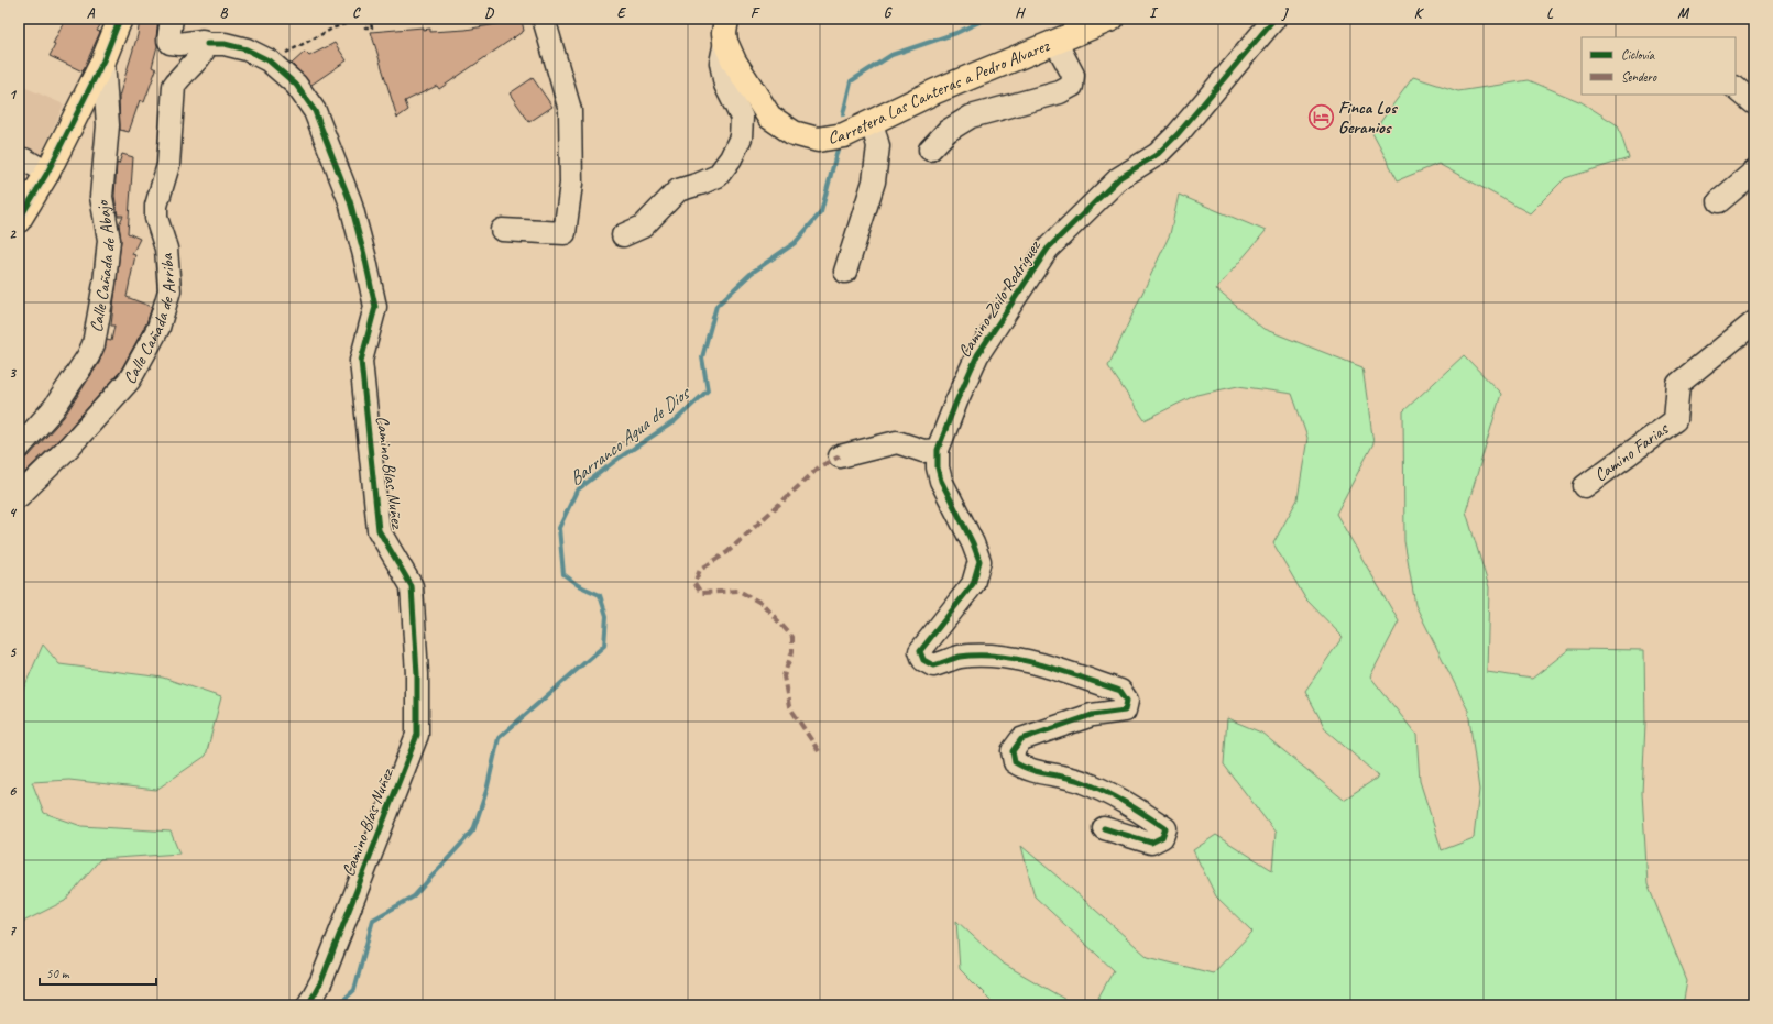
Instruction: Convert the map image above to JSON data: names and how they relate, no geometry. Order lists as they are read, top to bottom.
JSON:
{
  "streets": {
    "main road": ["Carretera Las Canteras a Pedro Alvarez"],
    "street": [
      "Calle Cañada de Abajo",
      "Camino Zoilo Rodríguez",
      "Calle Cañada de Arriba",
      "Camino Farias",
      "Camino Blas Nuñez"
    ]
  },
  "crossings": [
    ["Calle Cañada de Arriba", "Camino Blas Nuñez"]
  ],
  "water": ["Barranco Agua de Dios"],
  "places": {
    "hotel": ["Finca Los Geranios"]
  },
  "legend": ["Ciclovía", "Sendero"],
  "scale_bar": "50 m",
  "grid": {
    "columns": [
      "A",
      "B",
      "C",
      "D",
      "E",
      "F",
      "G",
      "H",
      "I",
      "J",
      "K",
      "L",
      "M"
    ],
    "rows": [
      "1",
      "2",
      "3",
      "4",
      "5",
      "6",
      "7"
    ]
  }
}
